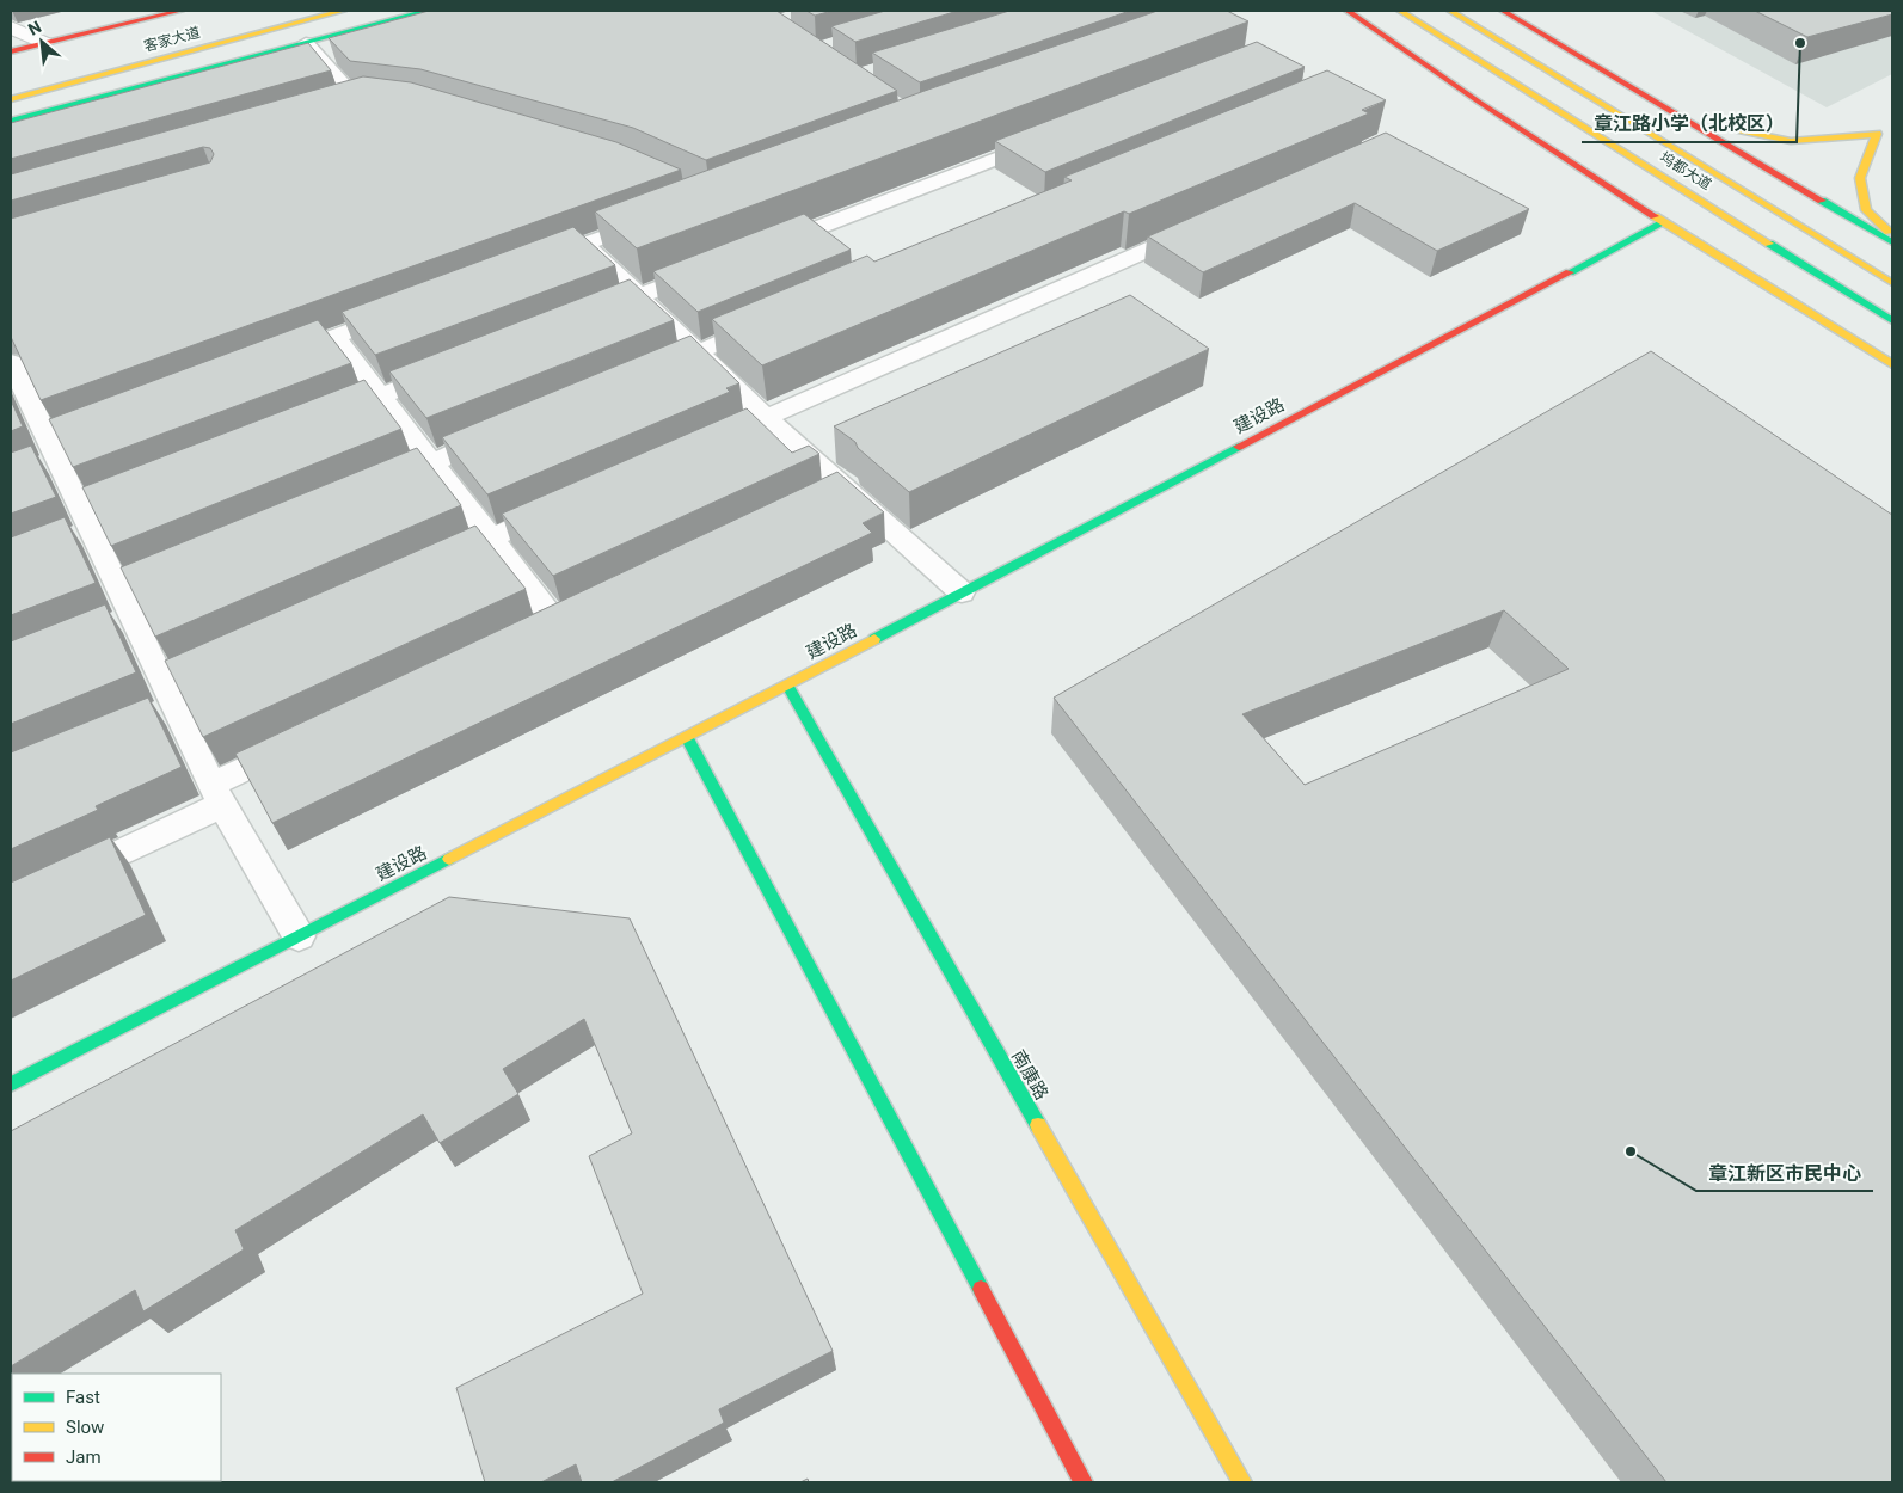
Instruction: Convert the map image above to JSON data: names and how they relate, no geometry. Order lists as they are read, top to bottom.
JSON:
{
  "streets": {
    "street": [
      "客家大道",
      "坞都大道",
      "建设路",
      "南康路"
    ]
  },
  "crossings": [
    ["建设路", "南康路"]
  ],
  "places": ["章江路小学（北校区）", "章江新区市民中心"],
  "legend": ["Fast", "Slow", "Jam"],
  "north": "top left"
}
